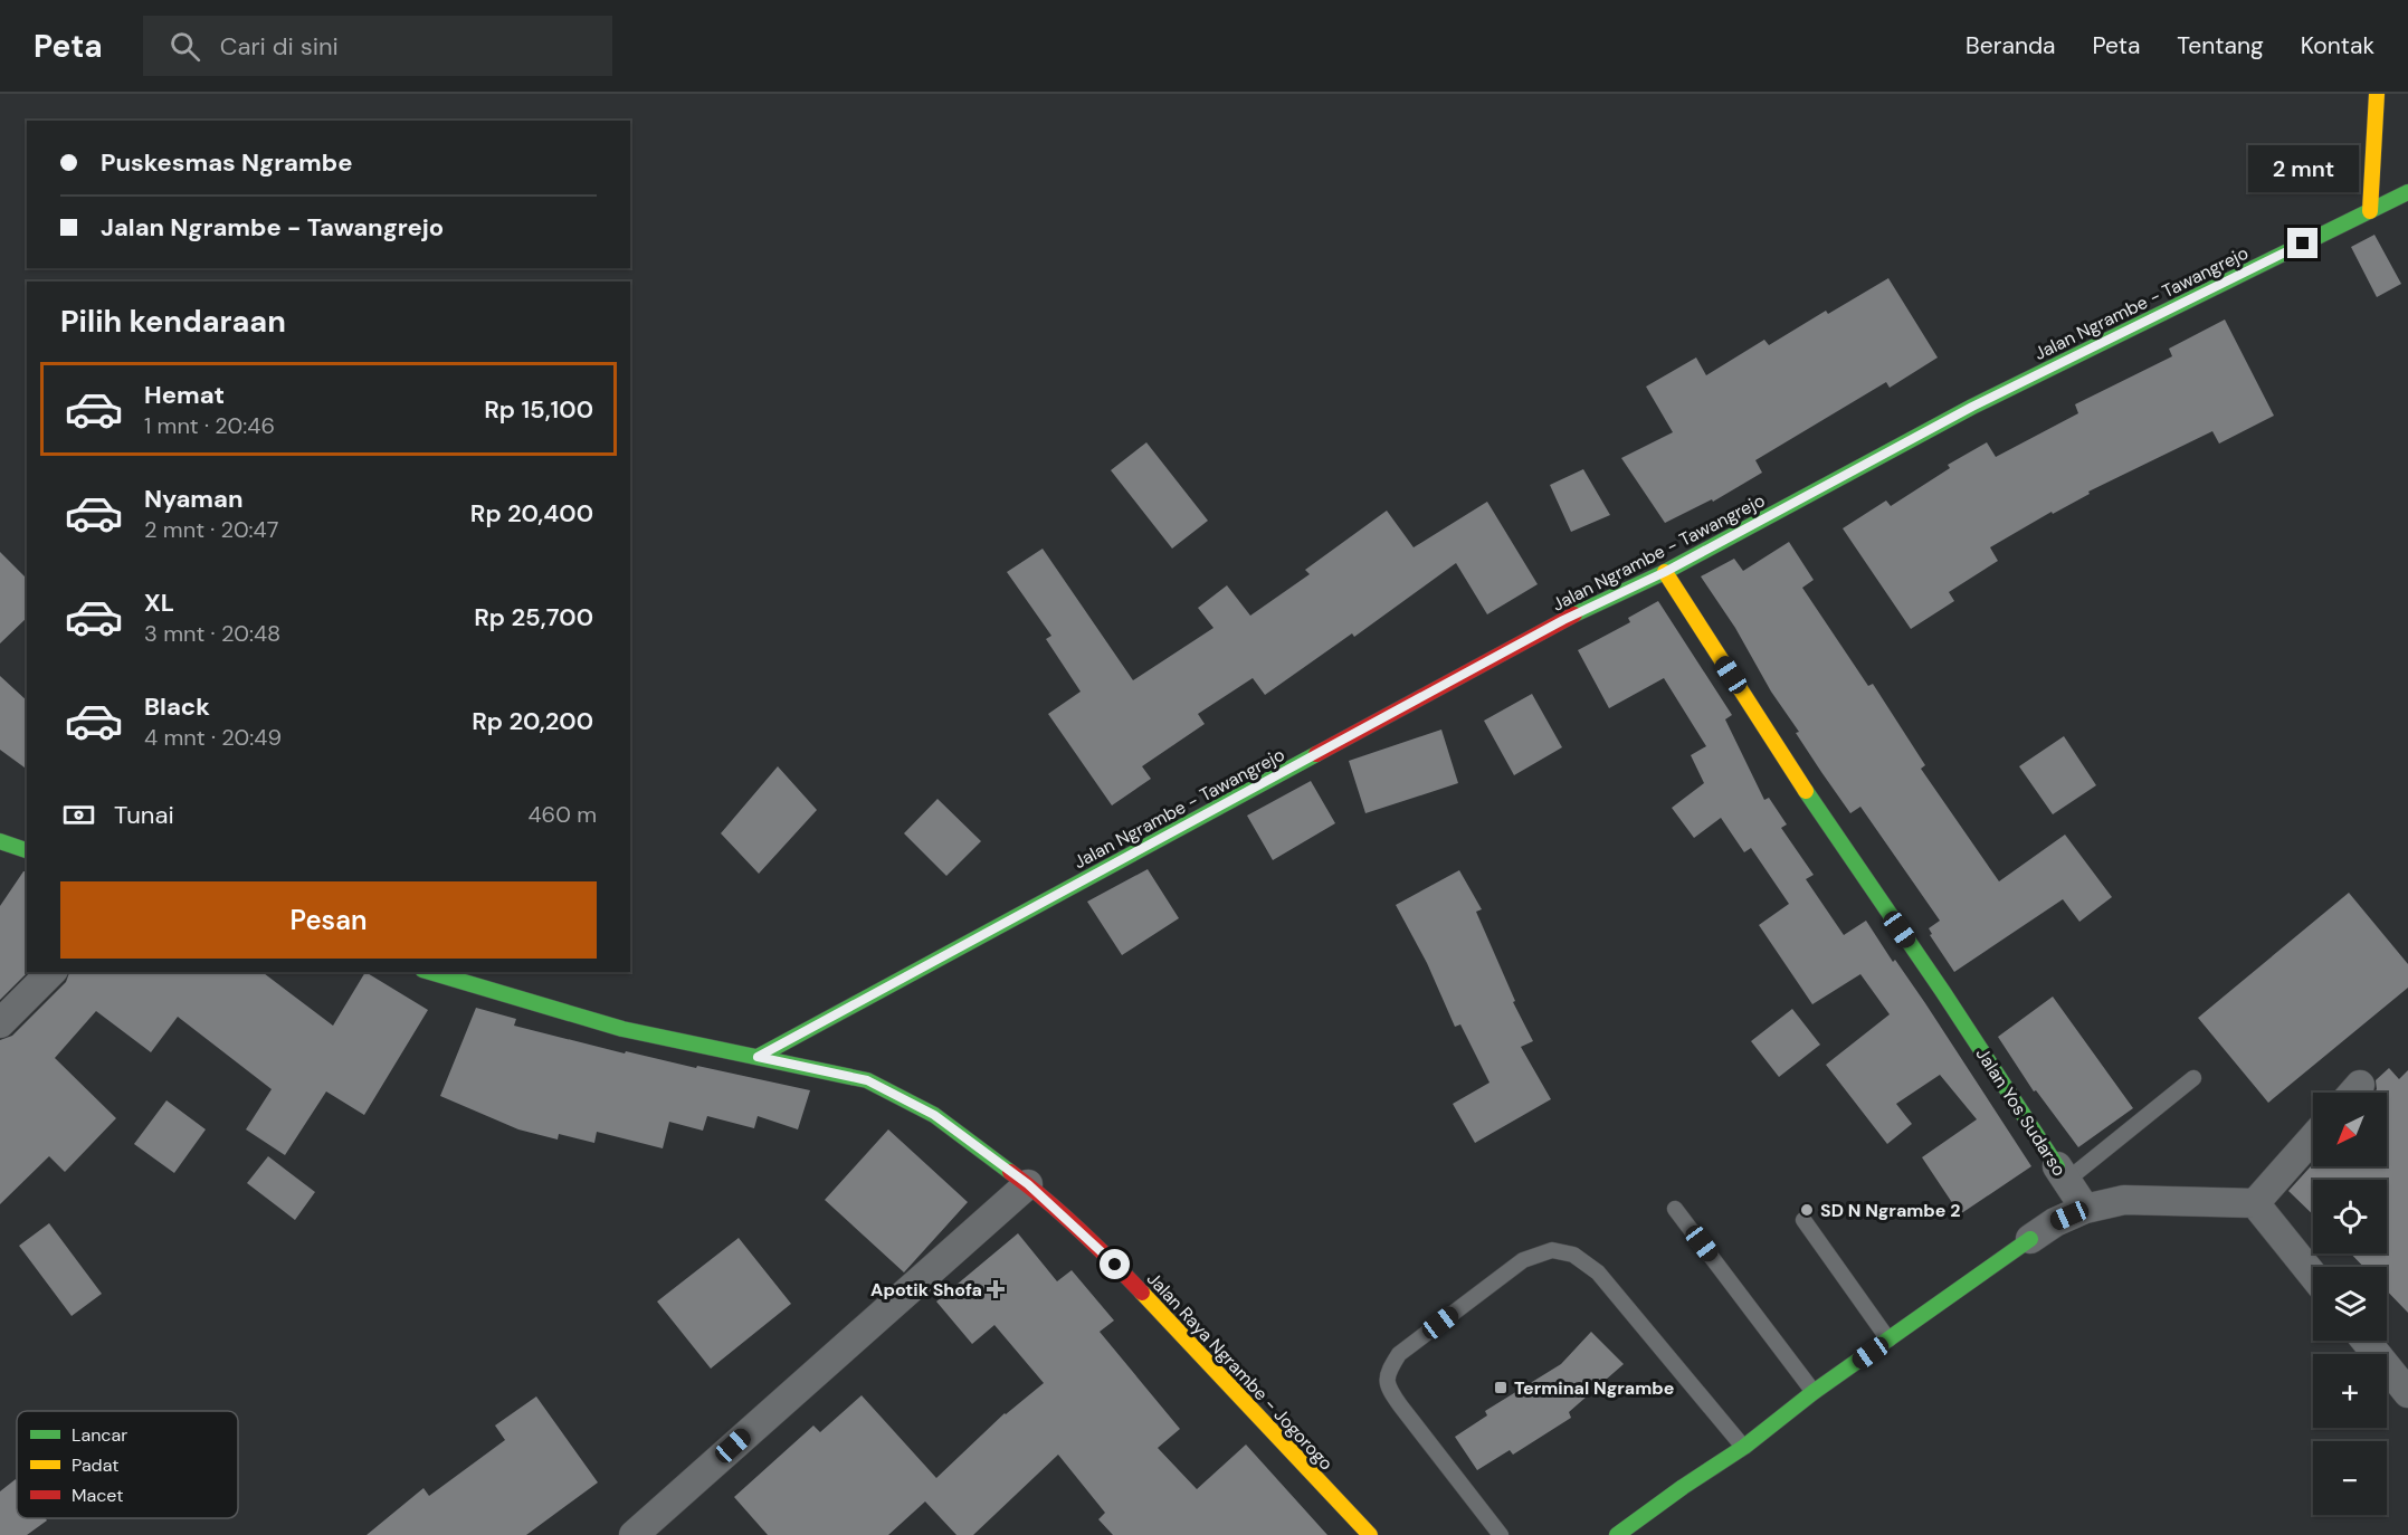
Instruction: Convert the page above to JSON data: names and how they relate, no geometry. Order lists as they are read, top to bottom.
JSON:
{
  "streets": {
    "main road": ["Jalan Ngrambe - Tawangrejo", "Jalan Yos Sudarso", "Jalan Raya Ngrambe - Jogorogo"]
  },
  "crossings": [
    ["Jalan Ngrambe - Tawangrejo", "Jalan Yos Sudarso"],
    ["Jalan Ngrambe - Tawangrejo", "Jalan Raya Ngrambe - Jogorogo"]
  ],
  "places": {
    "other": ["SD N Ngrambe 2"],
    "health": ["Apotik Shofa"],
    "transit": ["Terminal Ngrambe"]
  },
  "legend": ["Lancar", "Padat", "Macet"],
  "north": "bottom left",
  "page": {
    "header": "Peta",
    "search": "Cari di sini",
    "nav": [
      "Beranda",
      "Peta",
      "Tentang",
      "Kontak"
    ],
    "banner": ["Puskesmas Ngrambe", "Jalan Ngrambe - Tawangrejo"],
    "bubble": "2 mnt",
    "heading": "Pilih kendaraan",
    "list": [
      {
        "name": "Hemat",
        "note": "1 mnt · 20:46",
        "value": "Rp 15,100"
      },
      {
        "name": "Nyaman",
        "note": "2 mnt · 20:47",
        "value": "Rp 20,400"
      },
      {
        "name": "XL",
        "note": "3 mnt · 20:48",
        "value": "Rp 25,700"
      },
      {
        "name": "Black",
        "note": "4 mnt · 20:49",
        "value": "Rp 20,200"
      }
    ],
    "pay": ["Tunai", "460 m"],
    "buttons": "Pesan",
    "map_buttons": ["+", "−"]
  }
}
